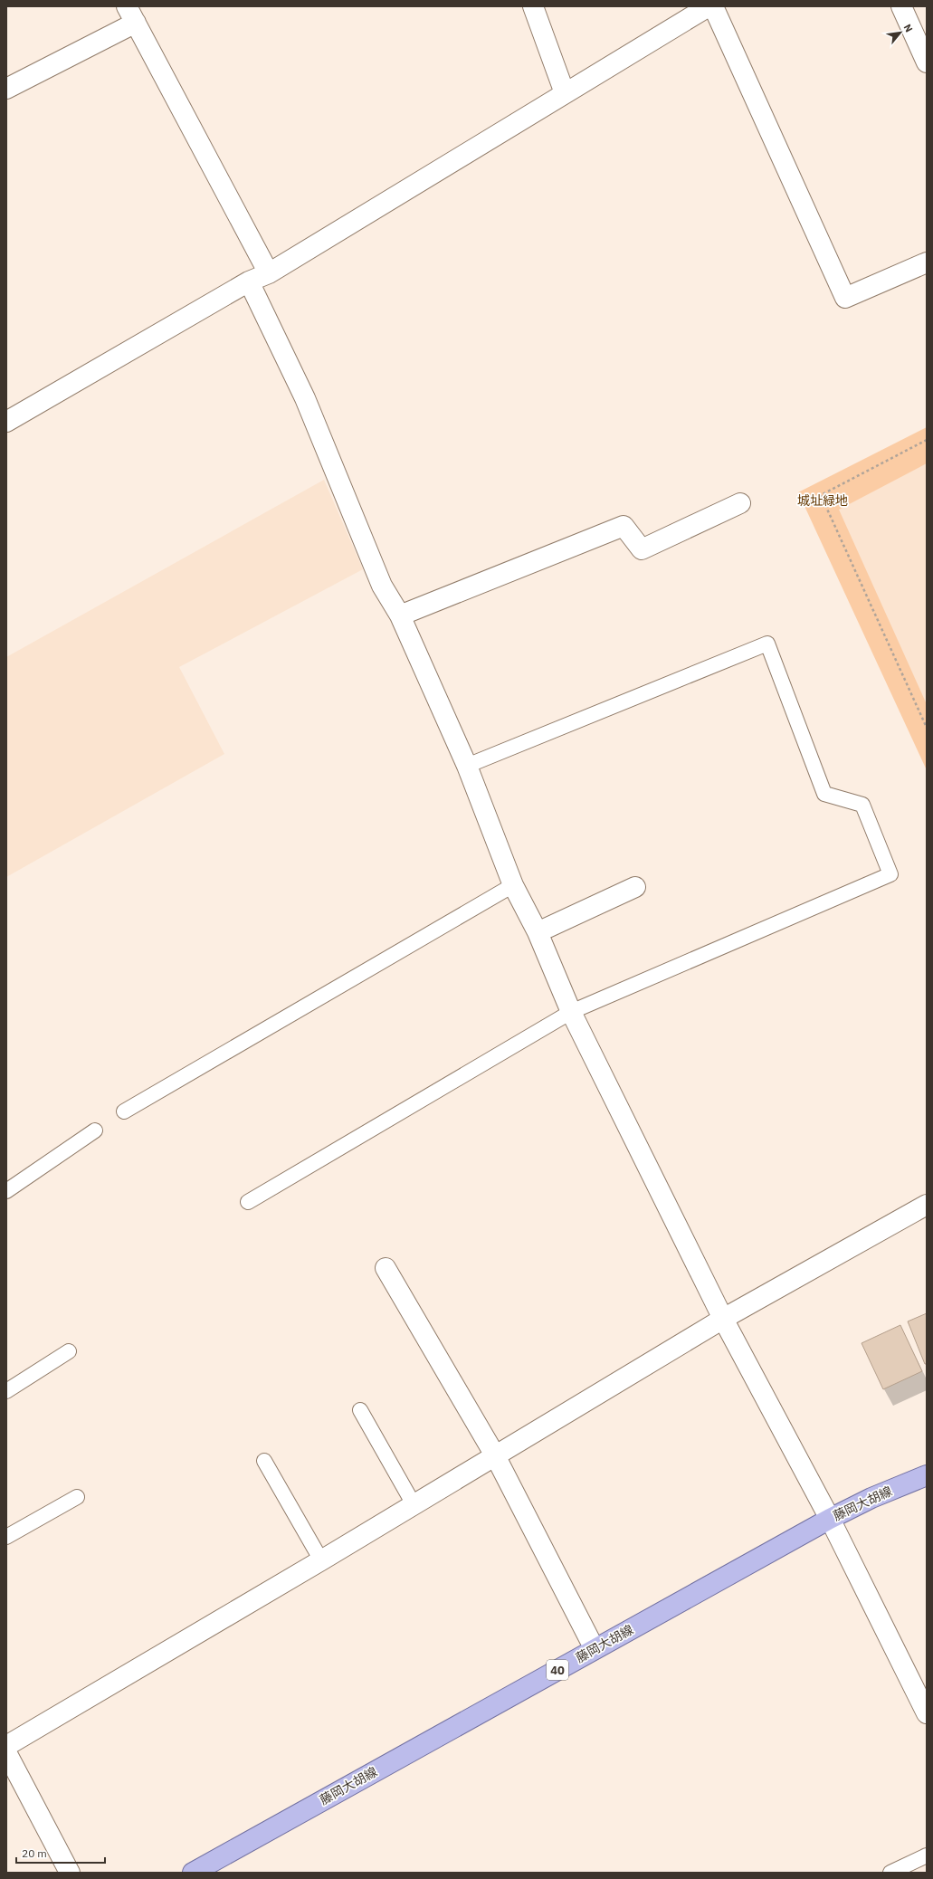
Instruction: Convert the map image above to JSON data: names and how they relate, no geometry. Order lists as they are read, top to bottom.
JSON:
{
  "streets": {
    "main road": ["藤岡大胡線", "40"]
  },
  "parks": ["城址緑地"],
  "scale_bar": "20 m",
  "north": "top right"
}
